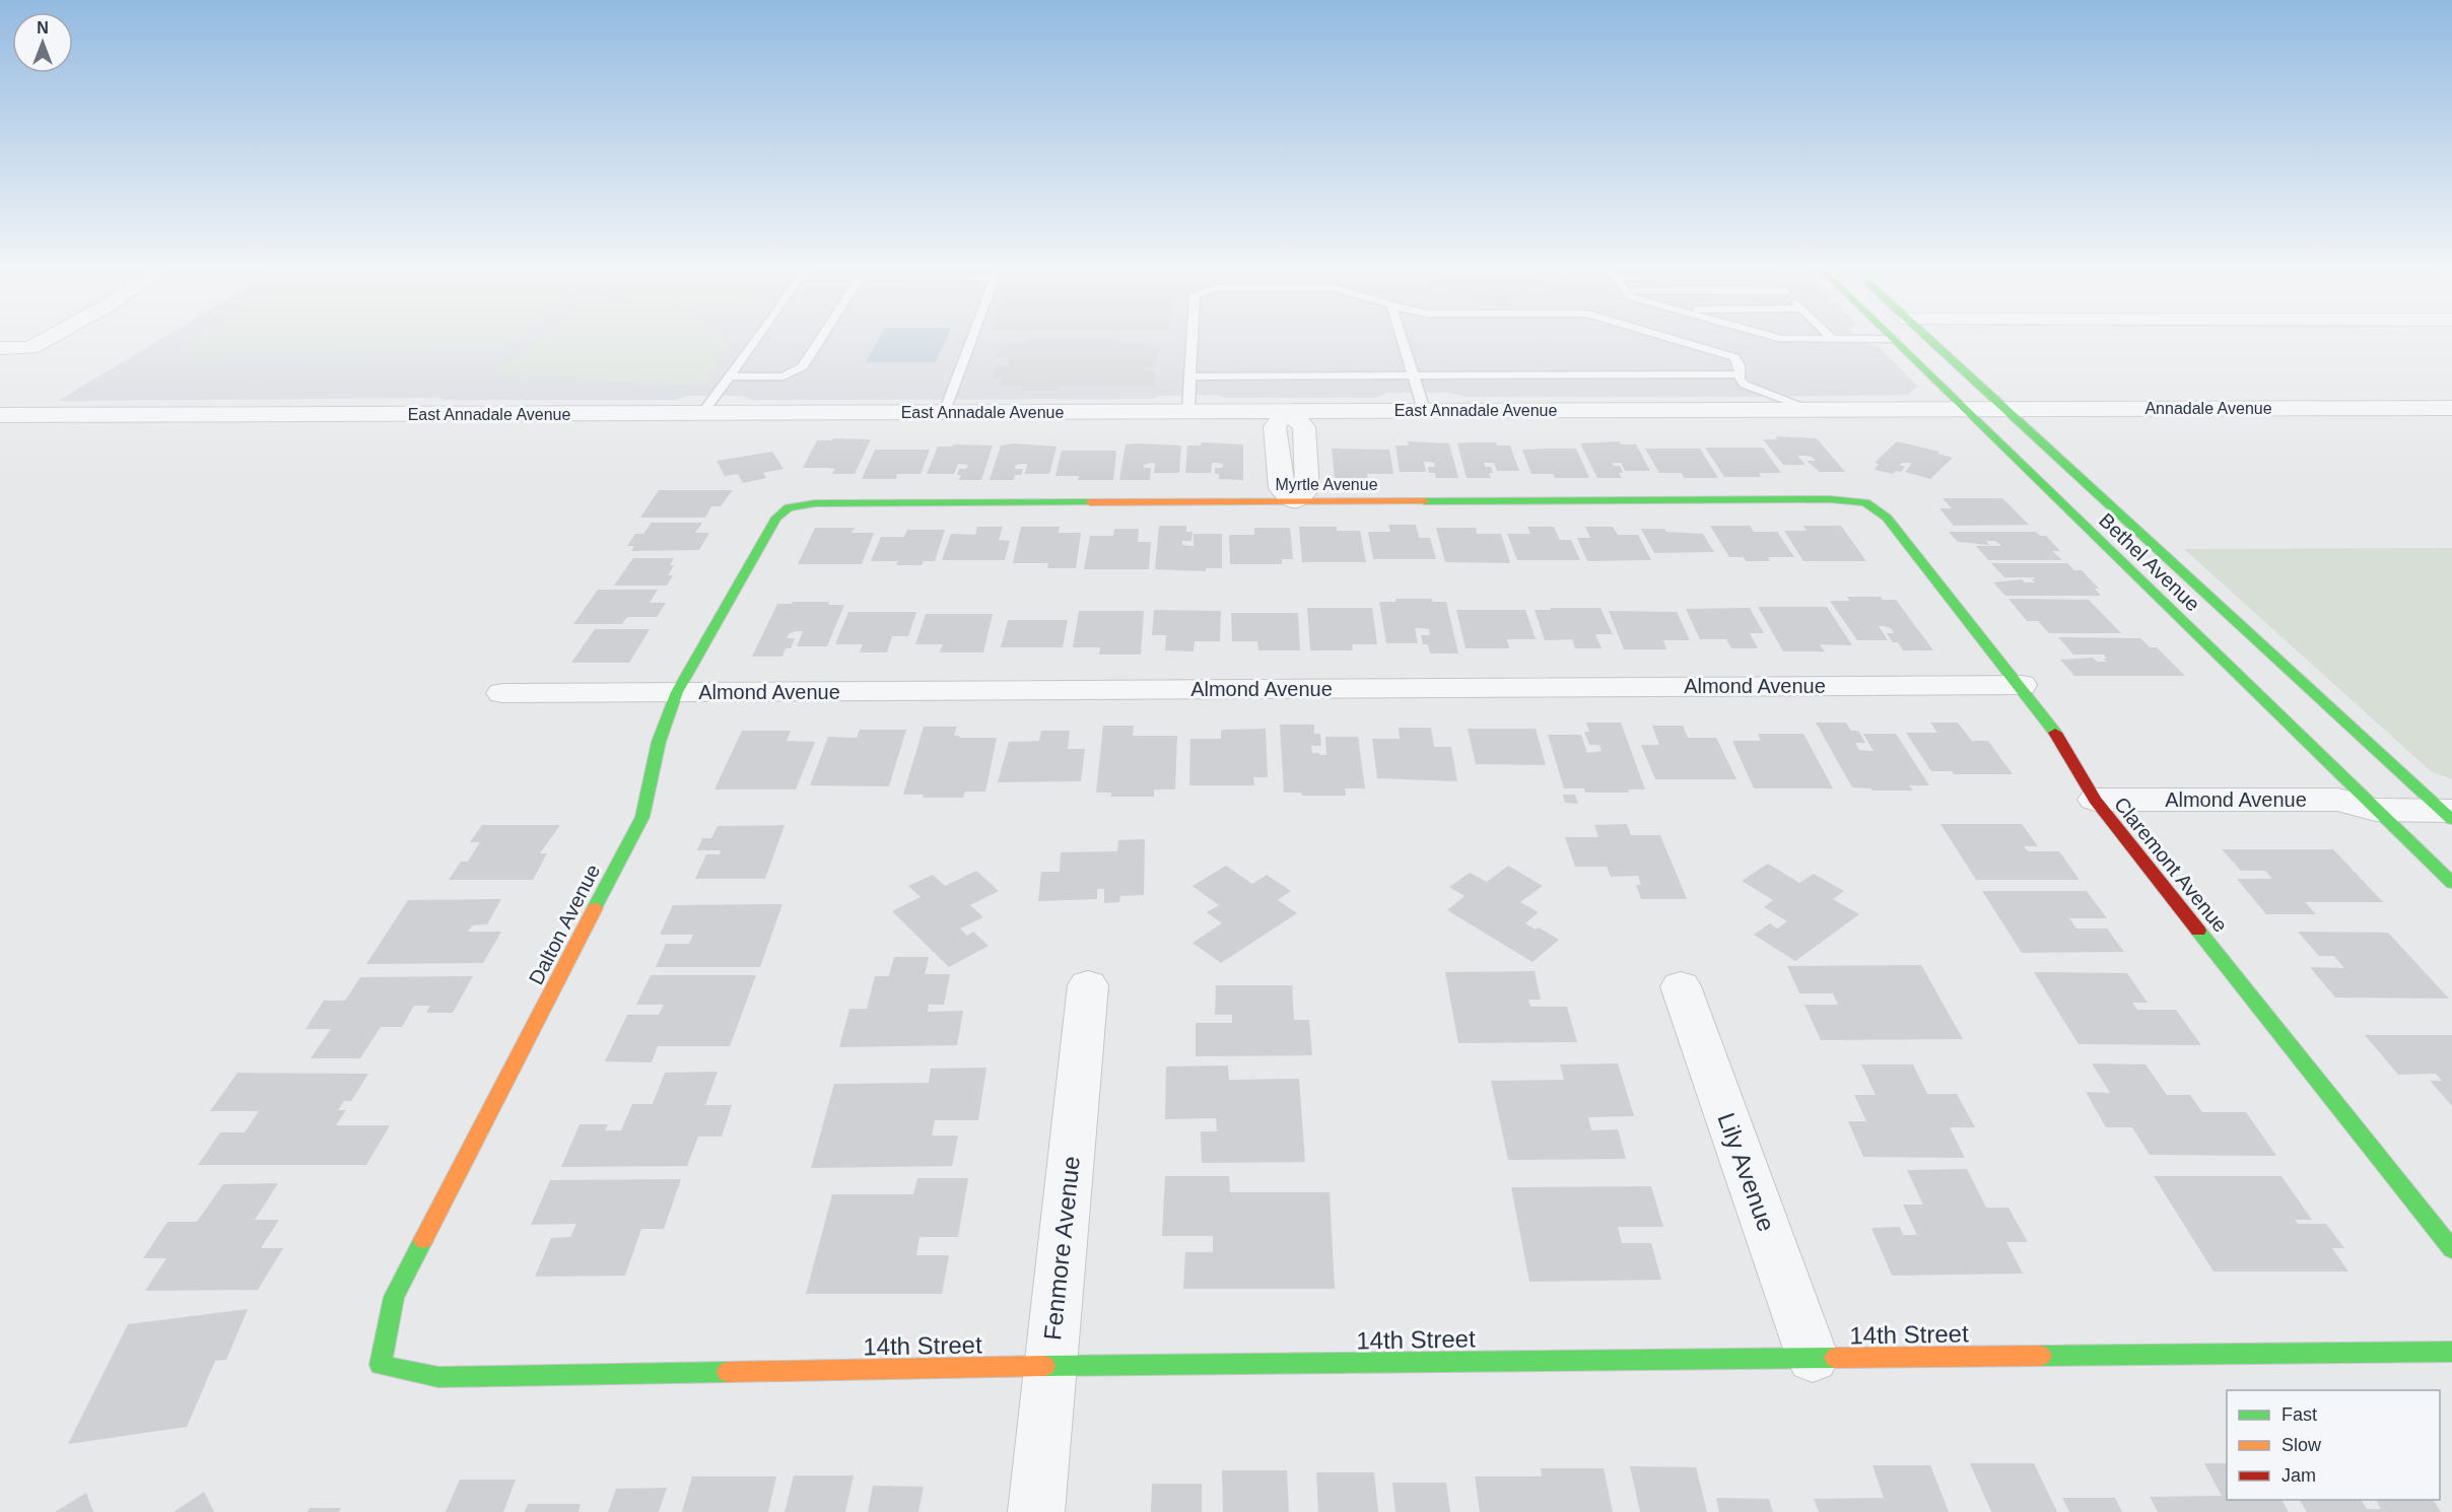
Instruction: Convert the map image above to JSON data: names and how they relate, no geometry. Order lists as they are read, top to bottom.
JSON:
{
  "streets": {
    "street": [
      "Annadale Avenue",
      "East Annadale Avenue",
      "Myrtle Avenue",
      "Bethel Avenue",
      "Almond Avenue",
      "Claremont Avenue",
      "Dalton Avenue",
      "Lily Avenue",
      "Fenmore Avenue",
      "14th Street"
    ]
  },
  "crossings": [
    ["Annadale Avenue", "East Annadale Avenue"],
    ["Annadale Avenue", "Bethel Avenue"],
    ["East Annadale Avenue", "Bethel Avenue"],
    ["Myrtle Avenue", "Claremont Avenue"],
    ["Myrtle Avenue", "Dalton Avenue"],
    ["Bethel Avenue", "Almond Avenue"],
    ["Almond Avenue", "Claremont Avenue"],
    ["Almond Avenue", "Dalton Avenue"],
    ["Dalton Avenue", "14th Street"],
    ["Lily Avenue", "14th Street"],
    ["Fenmore Avenue", "14th Street"]
  ],
  "legend": ["Fast", "Slow", "Jam"],
  "north": "top"
}
